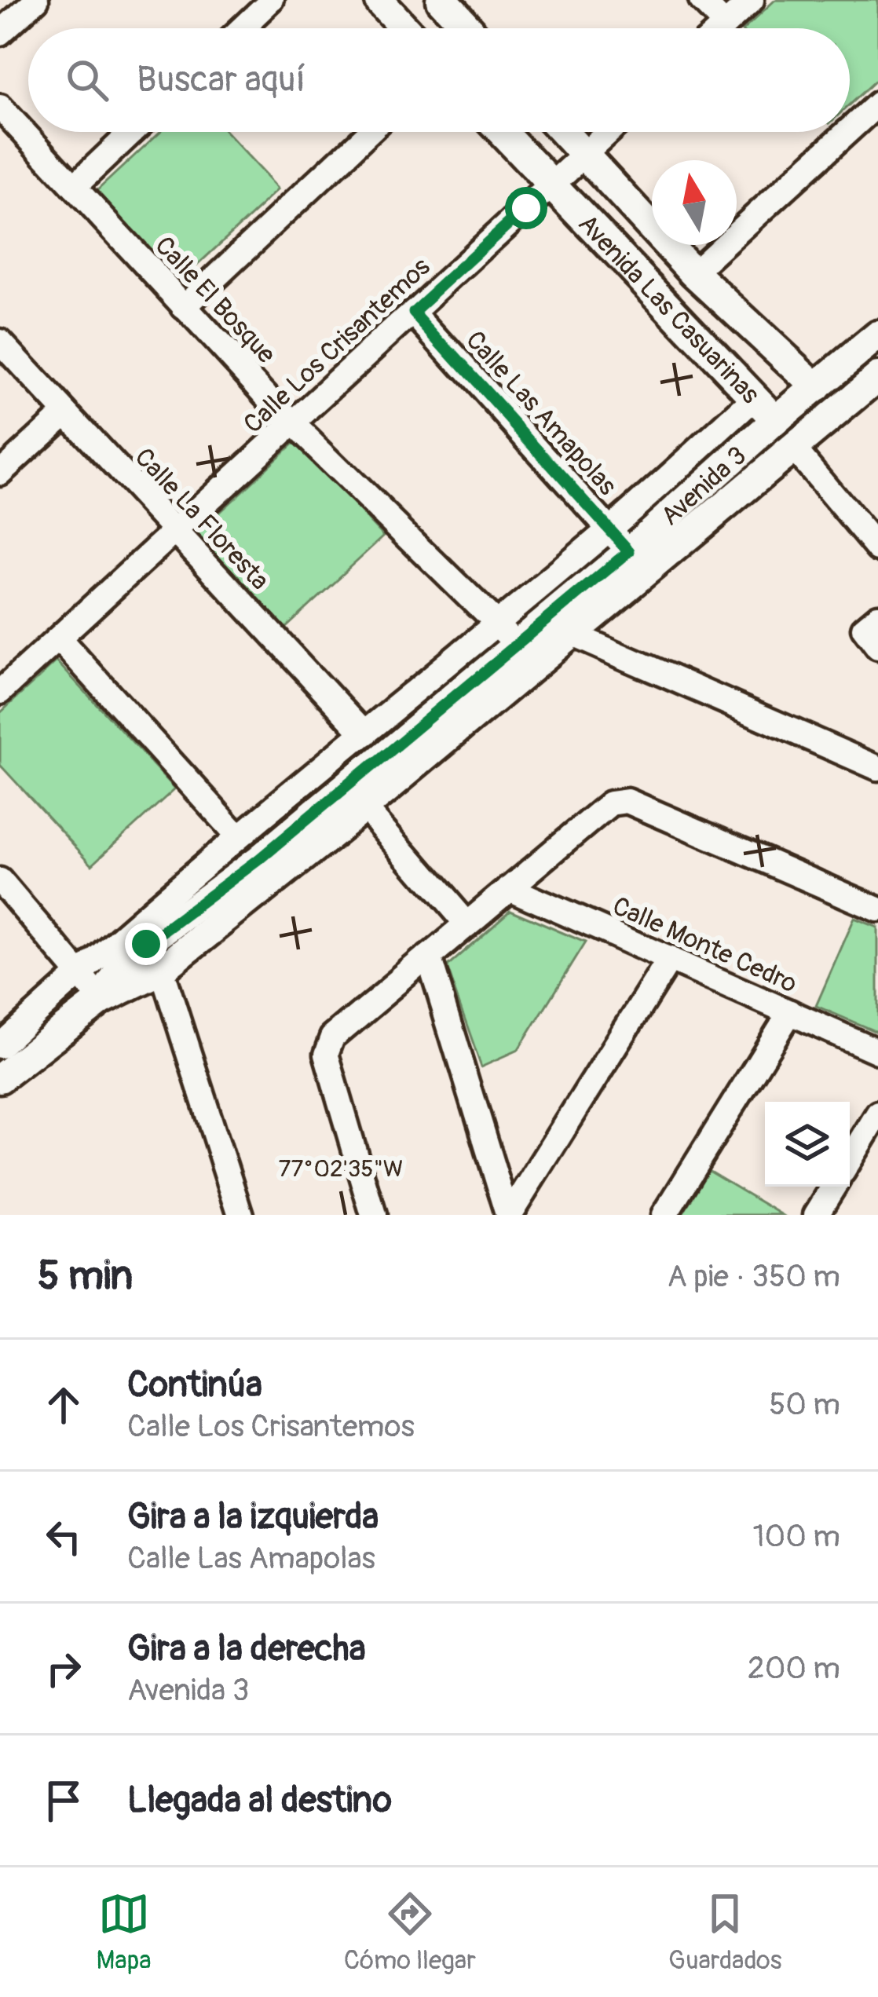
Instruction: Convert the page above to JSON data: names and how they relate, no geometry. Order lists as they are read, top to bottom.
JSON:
{
  "streets": {
    "street": [
      "Calle El Bosque",
      "Avenida Las Casuarinas",
      "Calle Los Crisantemos",
      "Calle Las Amapolas",
      "Avenida 3",
      "Calle La Floresta",
      "Calle Monte Cedro"
    ]
  },
  "crossings": [
    ["Calle El Bosque", "Calle Los Crisantemos"],
    ["Calle El Bosque", "Avenida 3"],
    ["Avenida Las Casuarinas", "Calle Los Crisantemos"],
    ["Avenida Las Casuarinas", "Avenida 3"],
    ["Calle Los Crisantemos", "Calle Las Amapolas"],
    ["Calle Los Crisantemos", "Calle La Floresta"],
    ["Calle Las Amapolas", "Avenida 3"]
  ],
  "north": "top",
  "page": {
    "search": "Buscar aquí",
    "heading": ["5 min", "A pie · 350 m"],
    "list": [
      ["Continúa", "Calle Los Crisantemos", "50 m"],
      ["Gira a la izquierda", "Calle Las Amapolas", "100 m"],
      ["Gira a la derecha", "Avenida 3", "200 m"],
      "Llegada al destino"
    ],
    "nav": ["Mapa", "Cómo llegar", "Guardados"]
  },
  "coordinates": ["77°02'35\"W"]
}
